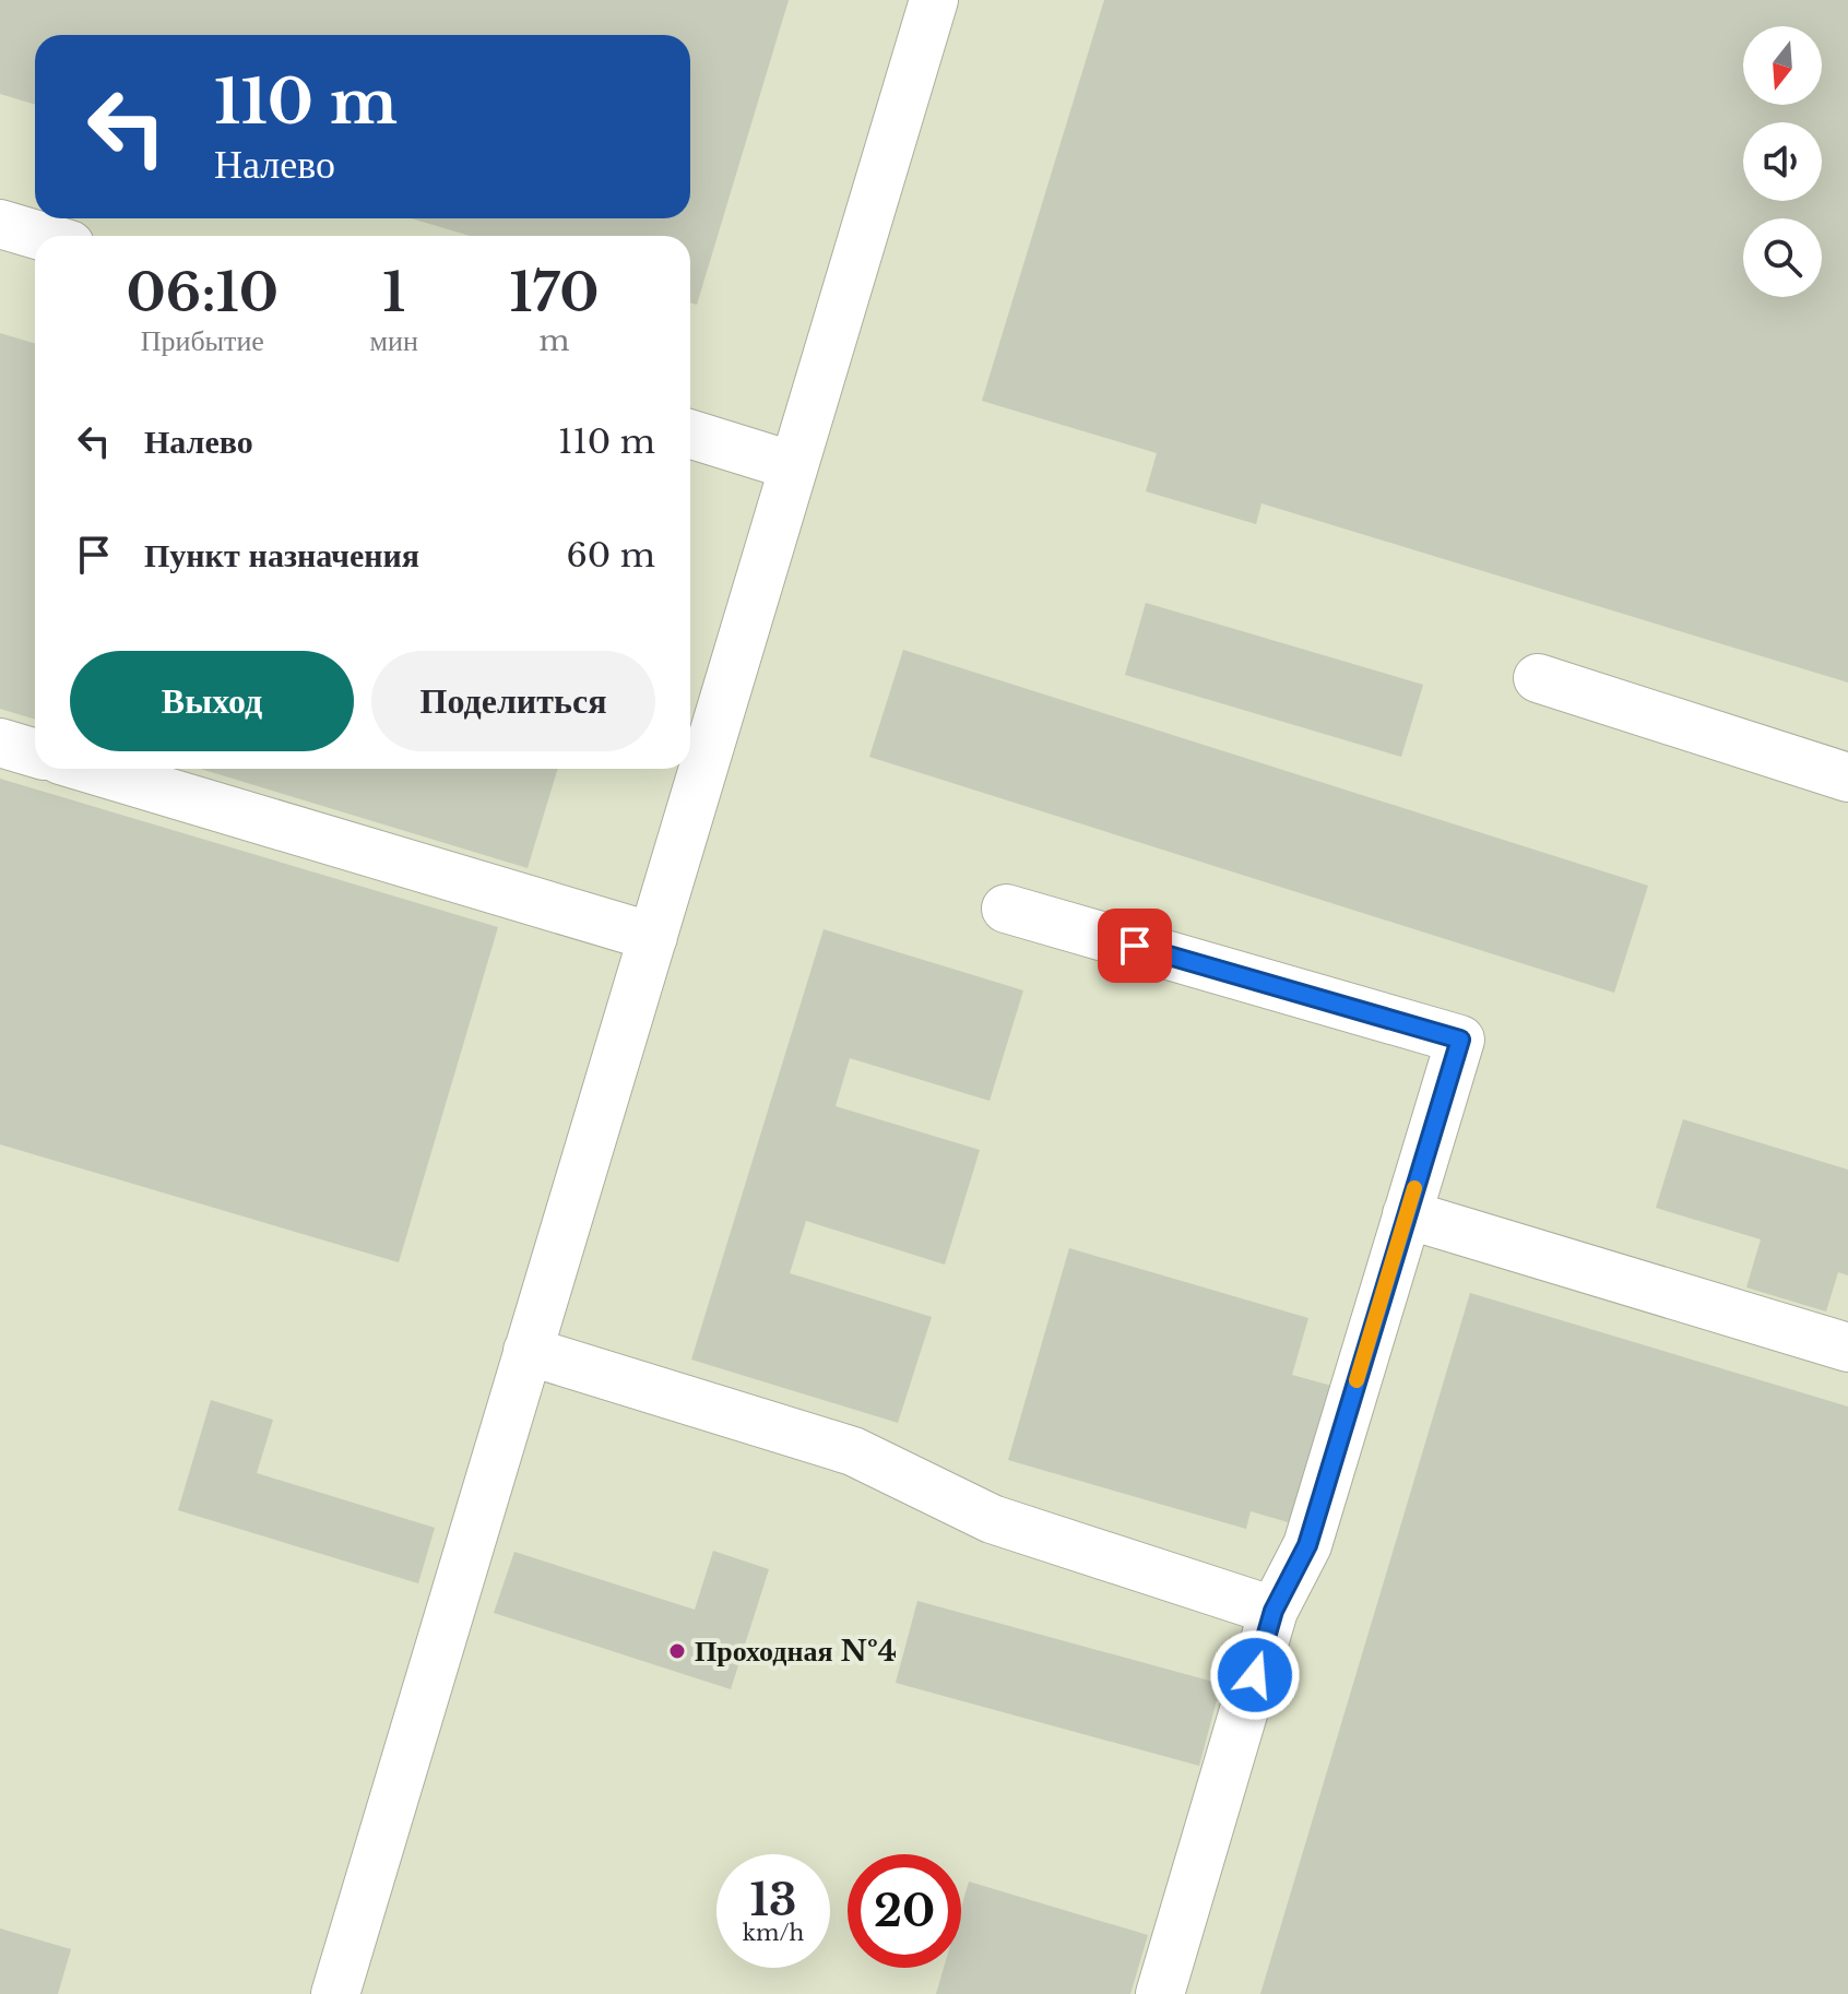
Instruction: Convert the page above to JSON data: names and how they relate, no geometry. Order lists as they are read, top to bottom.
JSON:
{
  "places": ["Проходная №4"],
  "north": "bottom",
  "page": {
    "turn": ["110 m", "Налево"],
    "eta": [
      "06:10",
      "Прибытие",
      "1",
      "мин",
      "170",
      "m"
    ],
    "list": [
      {
        "name": "Налево",
        "value": "110 m"
      },
      {
        "name": "Пункт назначения",
        "value": "60 m"
      }
    ],
    "buttons": ["Выход", "Поделиться"],
    "speed": "13 km/h",
    "limit": "20"
  }
}
